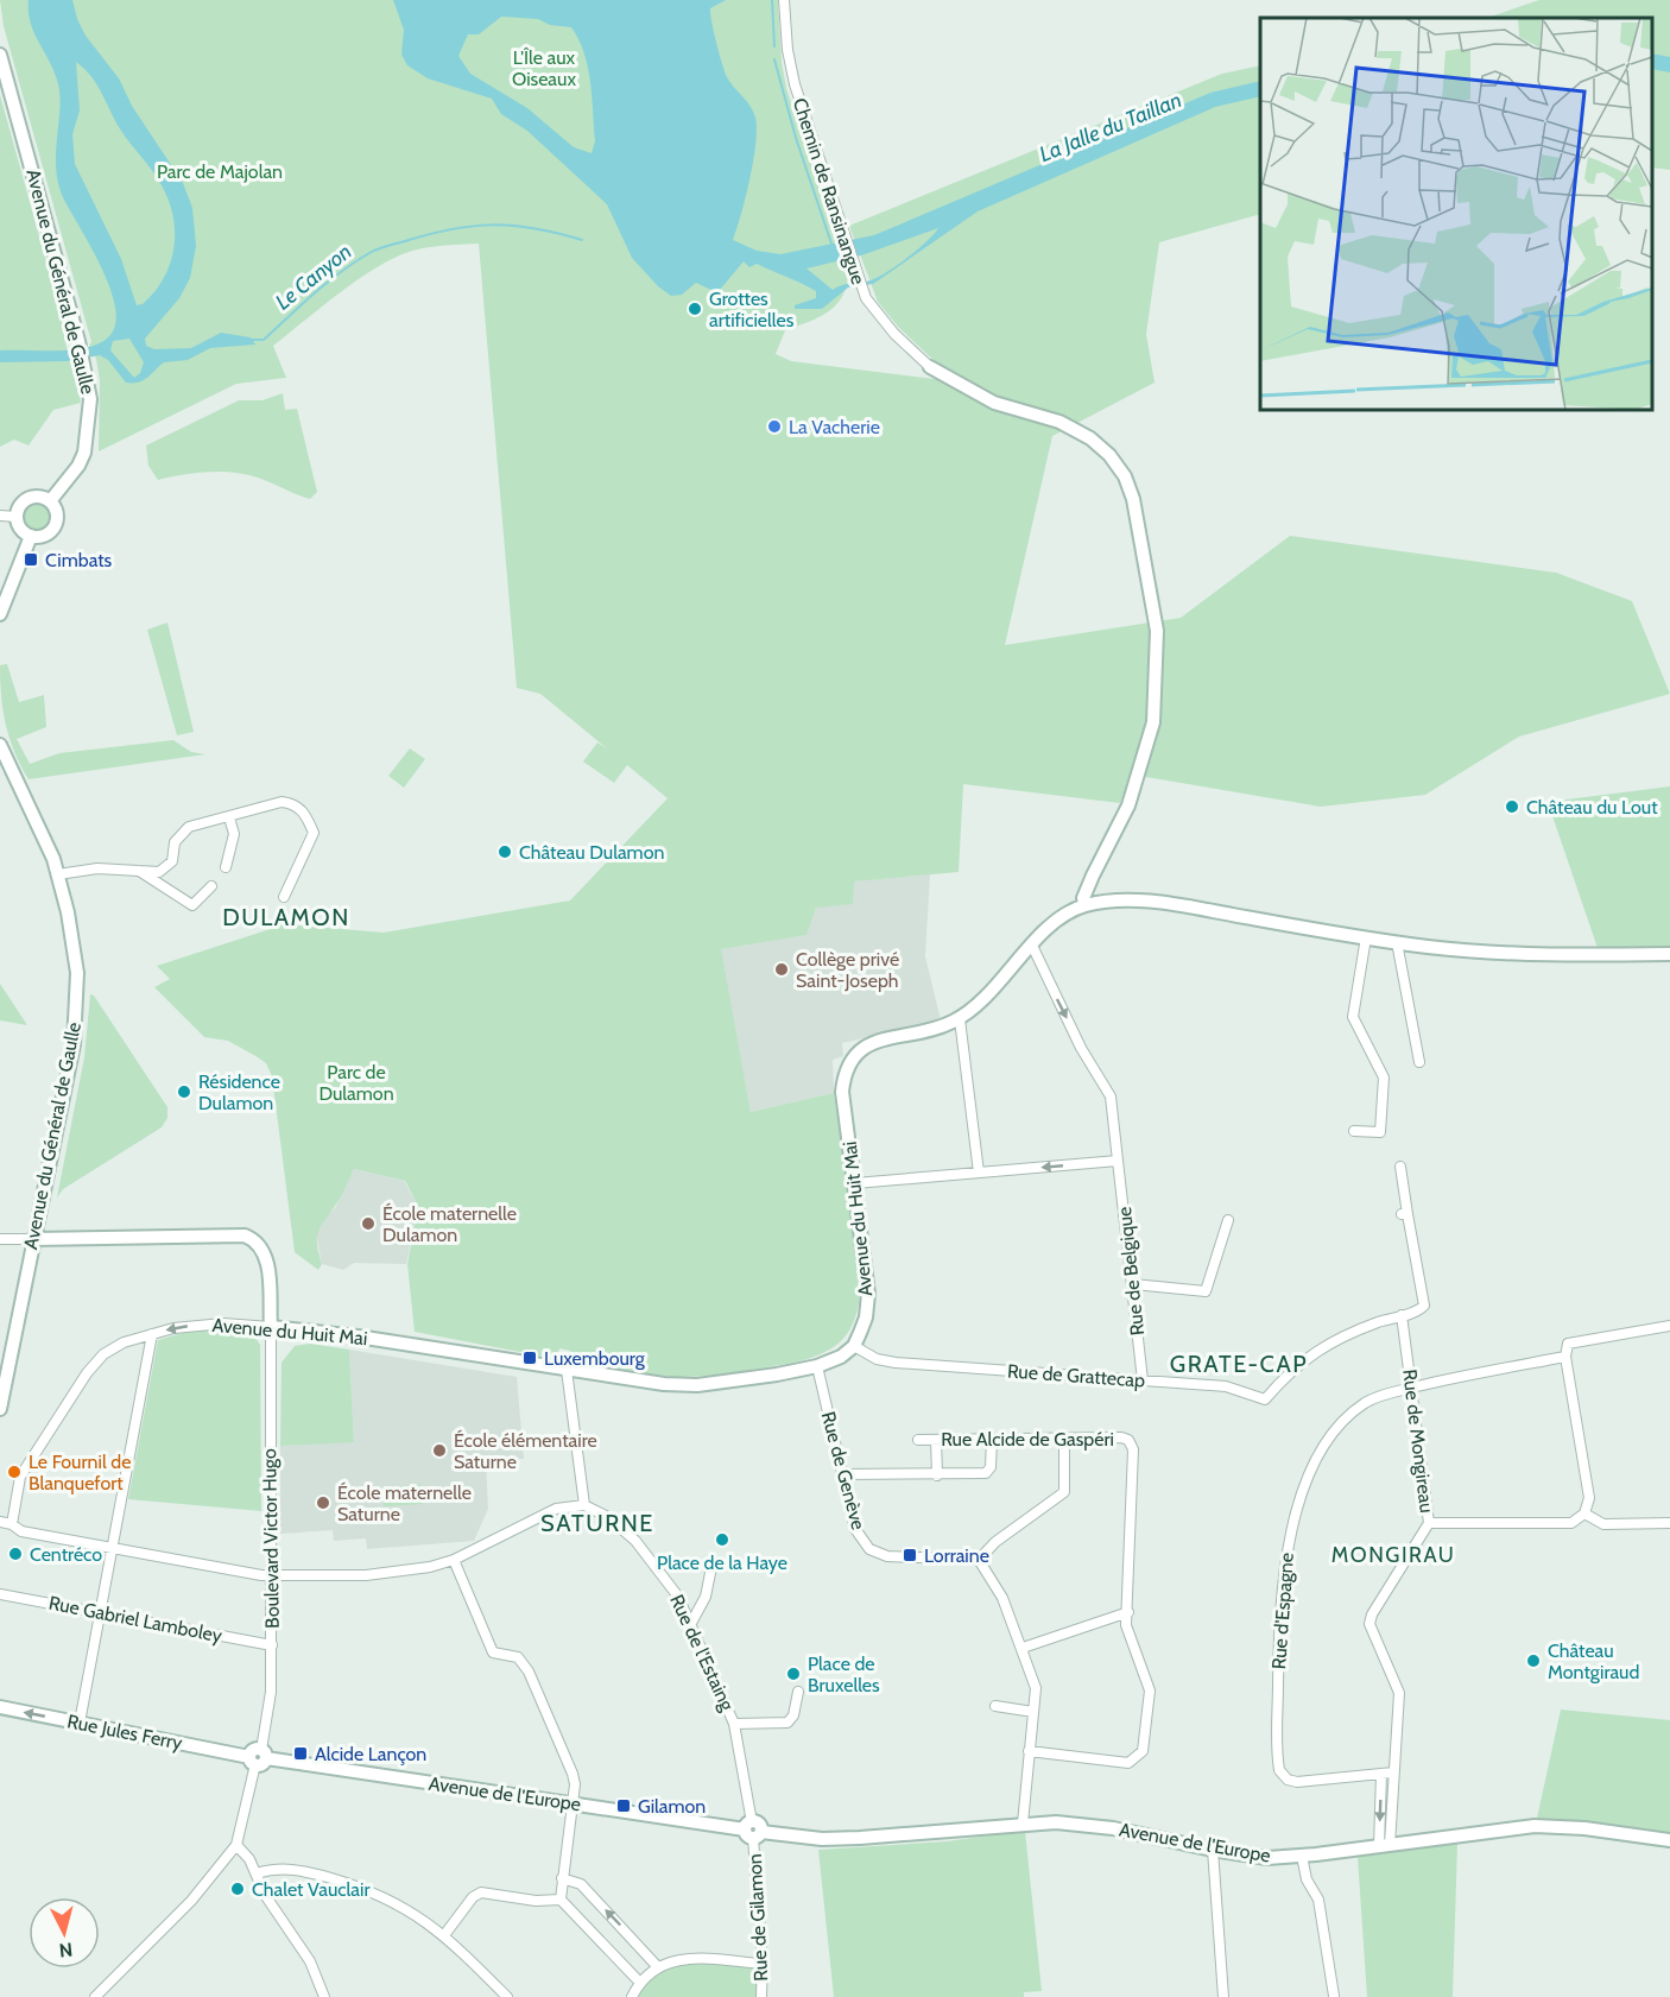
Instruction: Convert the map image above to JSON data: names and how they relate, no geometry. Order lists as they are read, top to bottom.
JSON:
{
  "streets": {
    "main road": [
      "Chemin de Ransinangue",
      "Avenue du Général de Gaulle",
      "Avenue du Huit Mai",
      "Rue Jules Ferry",
      "Avenue de l'Europe"
    ],
    "street": [
      "Rue de Belgique",
      "Rue de Grattecap",
      "Rue Alcide de Gaspéri",
      "Rue de Mongireau",
      "Rue de Genève",
      "Boulevard Victor Hugo",
      "Rue d'Espagne",
      "Rue Gabriel Lamboley",
      "Rue de l'Estaing",
      "Rue de Gilamon"
    ]
  },
  "crossings": [
    ["Chemin de Ransinangue", "Avenue du Huit Mai"],
    ["Avenue du Huit Mai", "Rue de Belgique"],
    ["Avenue du Huit Mai", "Rue de Grattecap"],
    ["Avenue du Huit Mai", "Rue de Genève"],
    ["Avenue du Huit Mai", "Boulevard Victor Hugo"],
    ["Rue de Belgique", "Rue de Grattecap"],
    ["Rue de Grattecap", "Rue de Mongireau"],
    ["Rue de Mongireau", "Rue d'Espagne"],
    ["Rue de Mongireau", "Avenue de l'Europe"],
    ["Boulevard Victor Hugo", "Rue Gabriel Lamboley"],
    ["Boulevard Victor Hugo", "Rue Jules Ferry"],
    ["Boulevard Victor Hugo", "Avenue de l'Europe"],
    ["Rue de l'Estaing", "Avenue de l'Europe"],
    ["Rue de l'Estaing", "Rue de Gilamon"],
    ["Rue Jules Ferry", "Avenue de l'Europe"],
    ["Avenue de l'Europe", "Rue de Gilamon"]
  ],
  "one_way": ["Rue de Belgique"],
  "districts": [
    "DULAMON",
    "GRATE-CAP",
    "SATURNE",
    "MONGIRAU"
  ],
  "water": ["La Jalle du Taillan", "Le Canyon"],
  "parks": ["L'Île aux Oiseaux", "Parc de Majolan", "Parc de Dulamon"],
  "places": {
    "other": [
      "Grottes artificielles",
      "La Vacherie",
      "Château du Lout",
      "Château Dulamon",
      "Collège privé Saint-Joseph",
      "Résidence Dulamon",
      "École maternelle Dulamon",
      "École élémentaire Saturne",
      "Le Fournil de Blanquefort",
      "École maternelle Saturne",
      "Place de la Haye",
      "Centréco",
      "Château Montgiraud",
      "Place de Bruxelles",
      "Chalet Vauclair"
    ],
    "transit": [
      "Cimbats",
      "Luxembourg",
      "Lorraine",
      "Alcide Lançon",
      "Gilamon"
    ]
  },
  "north": "bottom"
}
